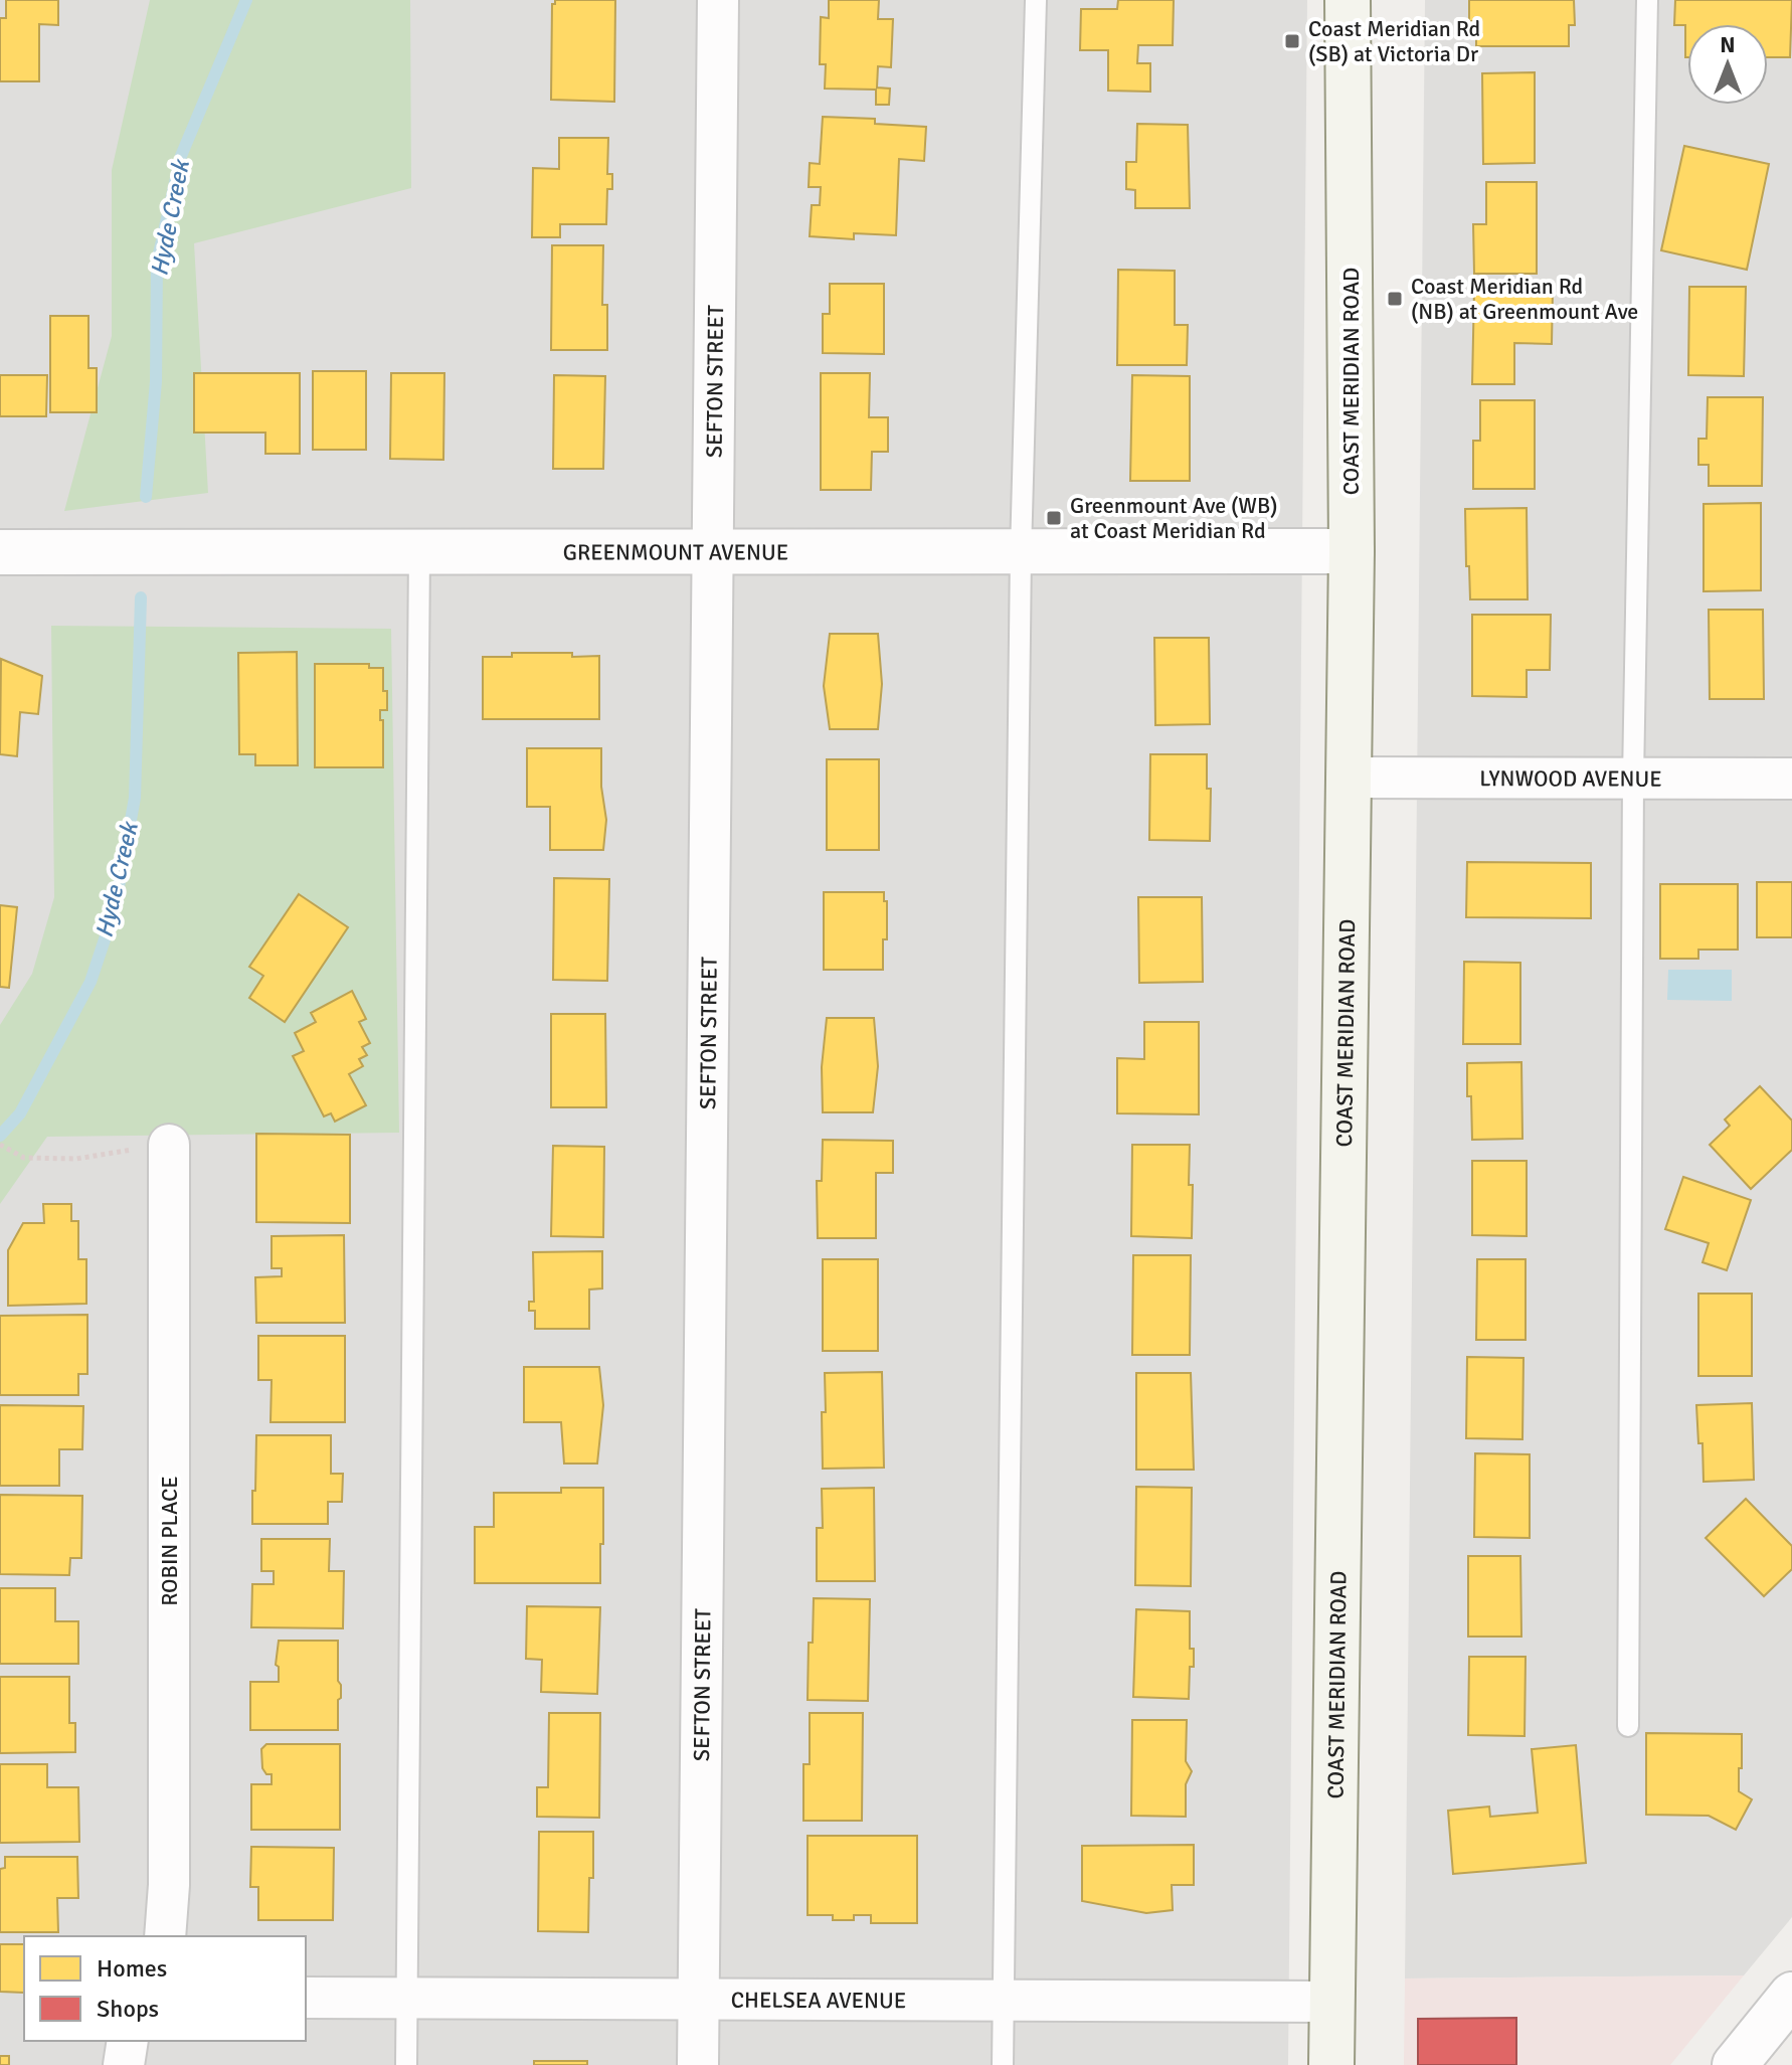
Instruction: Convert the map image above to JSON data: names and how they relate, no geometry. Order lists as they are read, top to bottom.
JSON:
{
  "streets": {
    "main road": ["COAST MERIDIAN ROAD"],
    "street": [
      "SEFTON STREET",
      "GREENMOUNT AVENUE",
      "LYNWOOD AVENUE",
      "ROBIN PLACE",
      "CHELSEA AVENUE"
    ]
  },
  "crossings": [
    ["SEFTON STREET", "GREENMOUNT AVENUE"],
    ["SEFTON STREET", "CHELSEA AVENUE"],
    ["COAST MERIDIAN ROAD", "GREENMOUNT AVENUE"],
    ["COAST MERIDIAN ROAD", "LYNWOOD AVENUE"],
    ["COAST MERIDIAN ROAD", "CHELSEA AVENUE"]
  ],
  "water": ["Hyde Creek"],
  "places": {
    "transit": ["Coast Meridian Rd (SB) at Victoria Dr", "Coast Meridian Rd (NB) at Greenmount Ave", "Greenmount Ave (WB) at Coast Meridian Rd"]
  },
  "legend": ["Homes", "Shops"],
  "north": "top"
}
